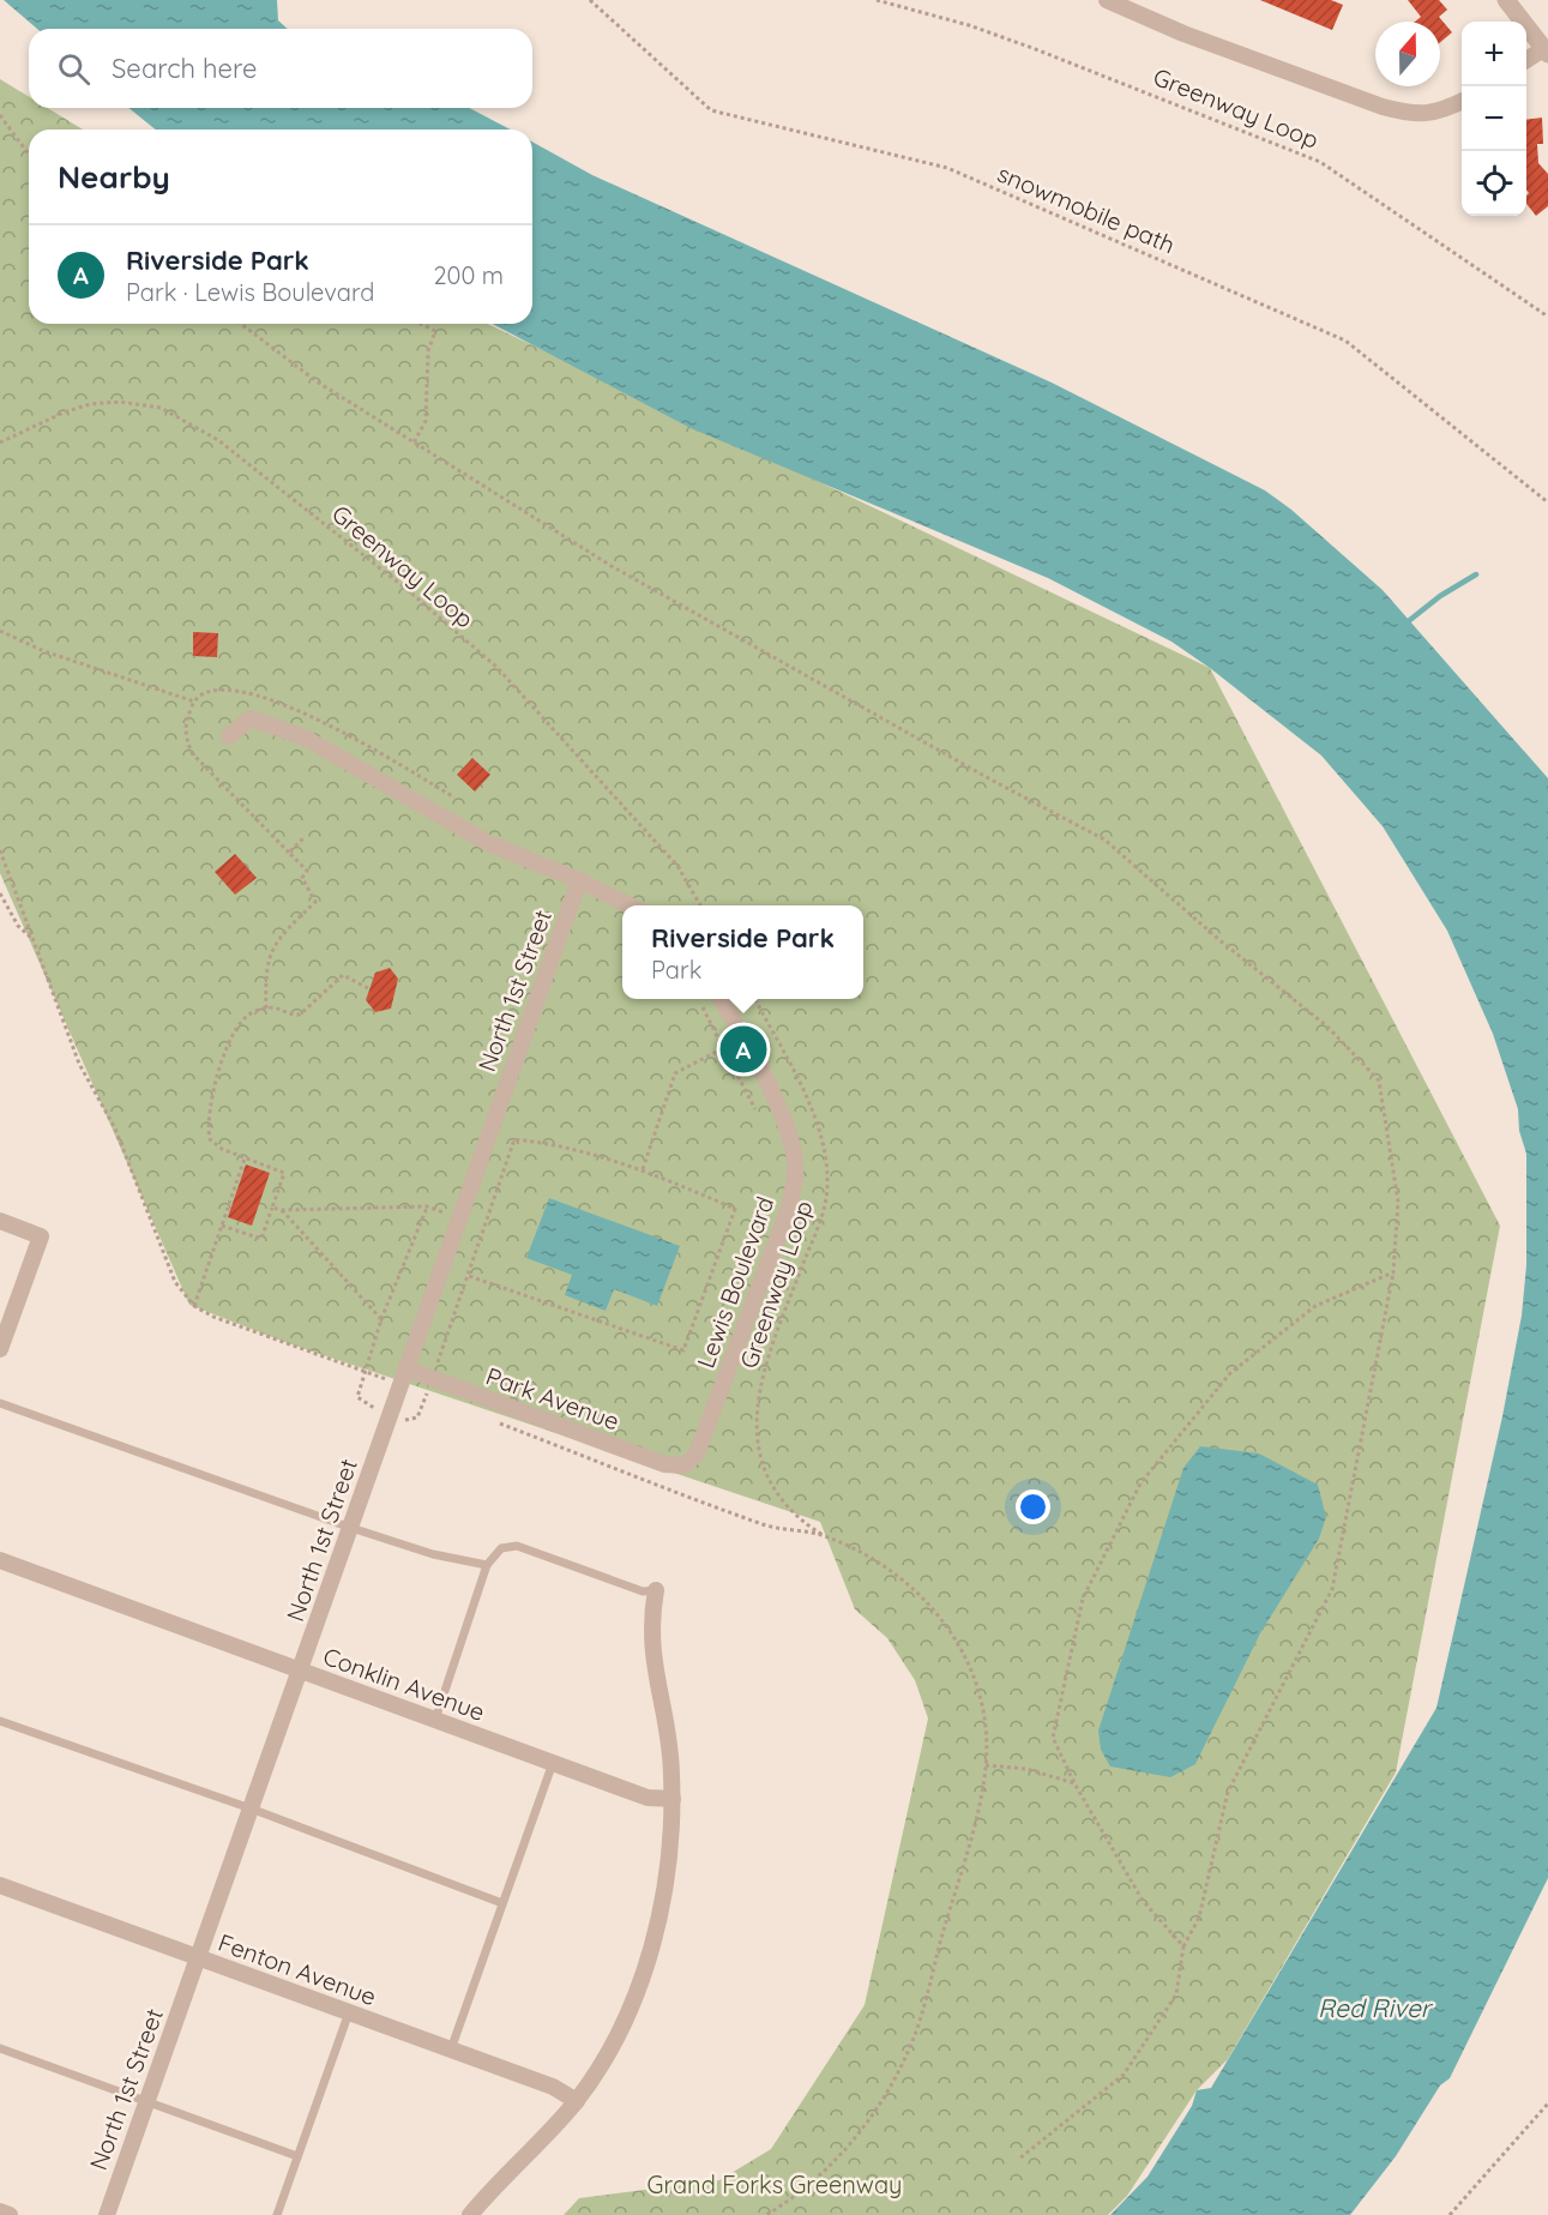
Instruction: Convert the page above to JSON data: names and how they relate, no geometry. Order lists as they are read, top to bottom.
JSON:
{
  "streets": {
    "street": [
      "North 1st Street",
      "Lewis Boulevard",
      "Park Avenue",
      "Conklin Avenue",
      "Fenton Avenue"
    ],
    "path": ["Greenway Loop", "snowmobile path"]
  },
  "crossings": [
    ["North 1st Street", "Park Avenue"],
    ["North 1st Street", "Conklin Avenue"],
    ["North 1st Street", "Fenton Avenue"],
    ["Lewis Boulevard", "Park Avenue"]
  ],
  "water": ["Red River"],
  "parks": ["Grand Forks Greenway"],
  "north": "top",
  "page": {
    "map_buttons": ["+", "−"],
    "search": "Search here",
    "heading": "Nearby",
    "list": [
      {
        "mark": "A",
        "name": "Riverside Park",
        "note": "Park · Lewis Boulevard",
        "value": "200 m"
      }
    ],
    "popup": ["Riverside Park", "Park"],
    "pins": "A"
  }
}
